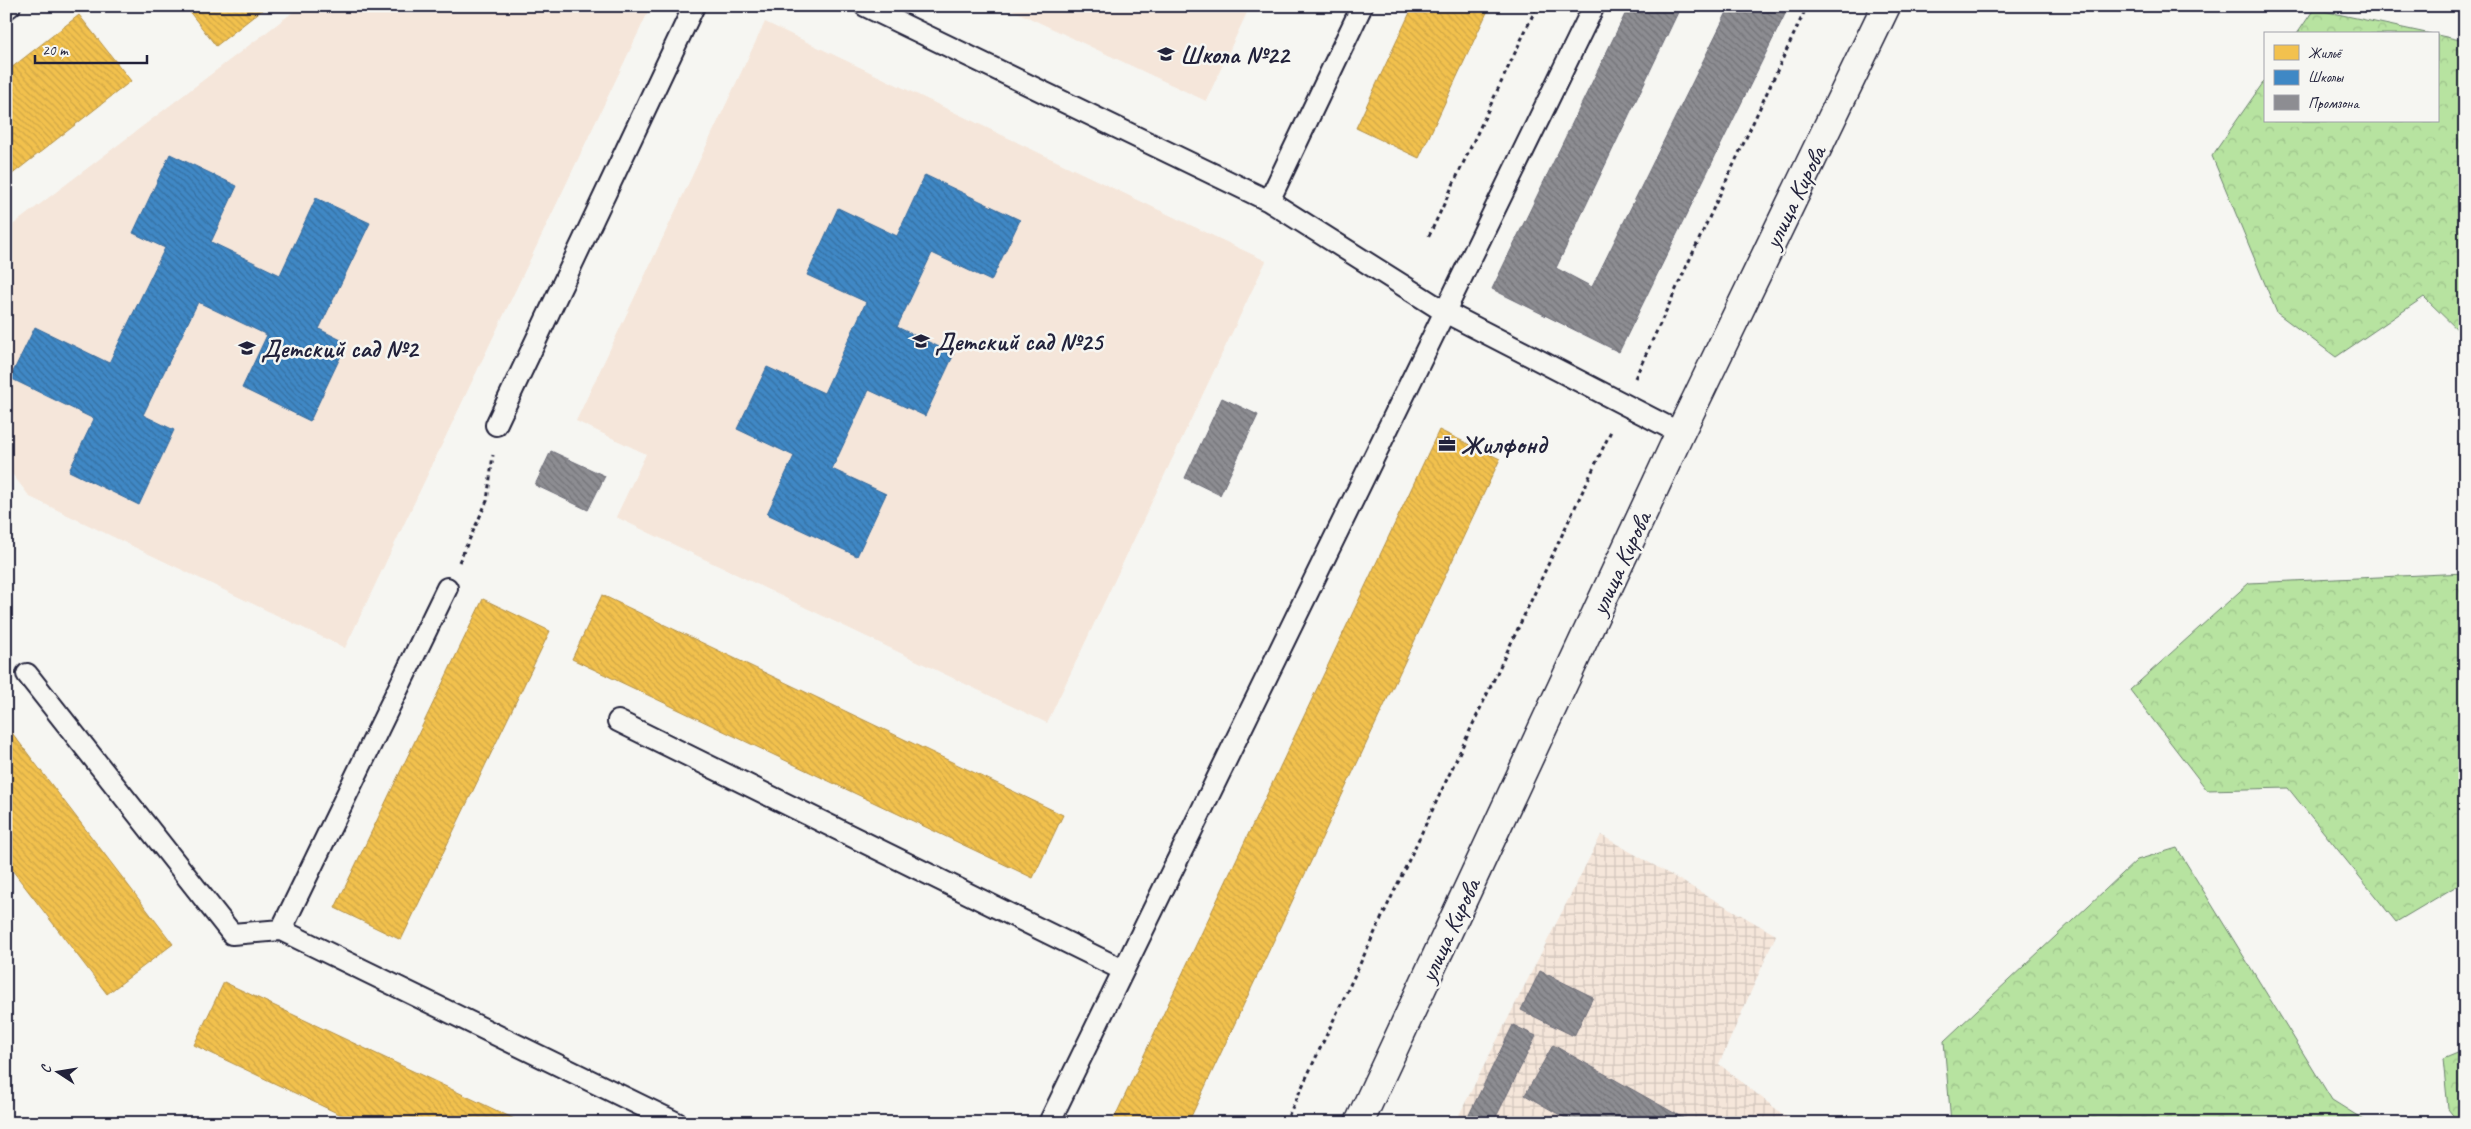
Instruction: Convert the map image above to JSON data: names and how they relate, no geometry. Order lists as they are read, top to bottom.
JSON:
{
  "streets": {
    "street": ["улица Кирова"]
  },
  "places": {
    "school or university": ["Школа №22", "Детский сад №25", "Детский сад №2"],
    "office": ["Жилфонд"]
  },
  "legend": ["Жильё", "Школы", "Промзона"],
  "scale_bar": "20 m",
  "north": "left"
}
